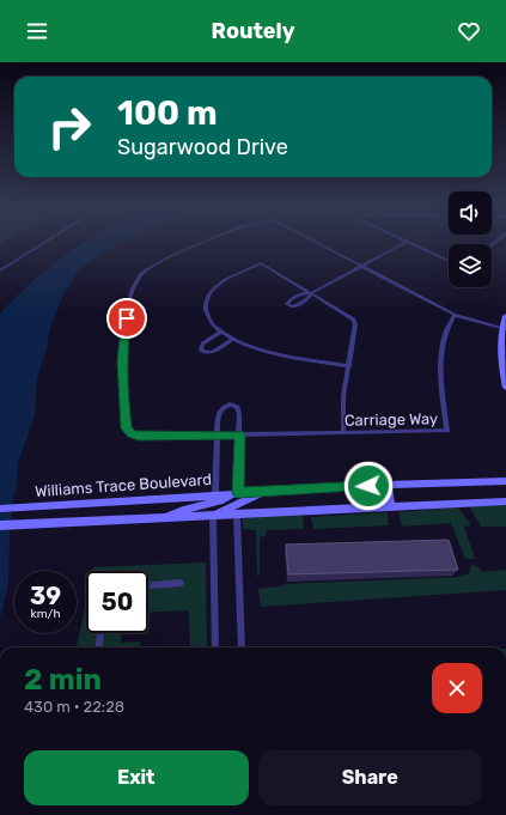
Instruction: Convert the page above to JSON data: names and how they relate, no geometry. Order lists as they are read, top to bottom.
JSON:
{
  "streets": {
    "main road": ["Williams Trace Boulevard"],
    "street": ["Carriage Way"]
  },
  "page": {
    "header": "Routely",
    "turn": ["100 m", "Sugarwood Drive"],
    "speed": "39 km/h",
    "limit": "50",
    "heading": ["2 min", "430 m · 22:28"],
    "buttons": ["Exit", "Share"]
  }
}
